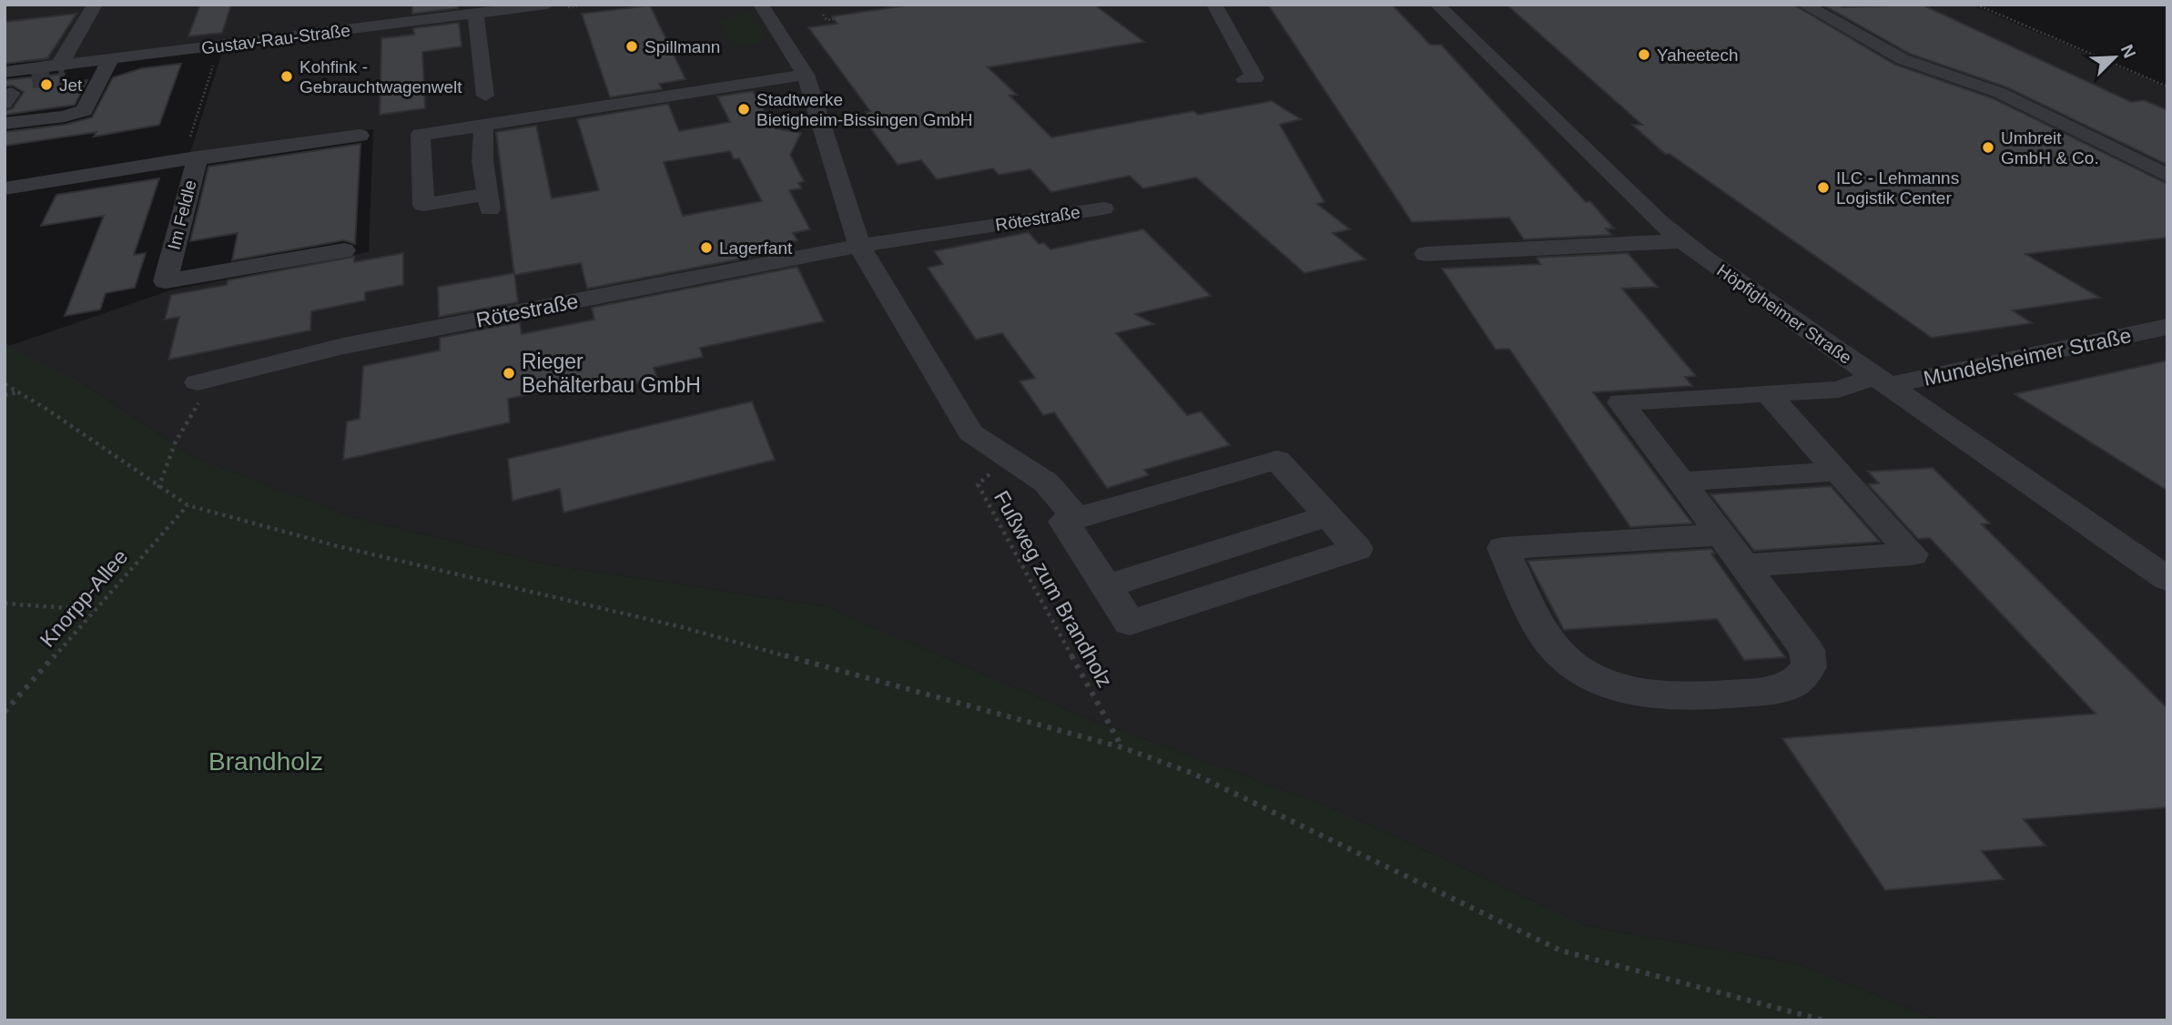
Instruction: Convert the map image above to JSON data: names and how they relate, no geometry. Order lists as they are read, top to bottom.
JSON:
{
  "streets": {
    "street": [
      "Gustav-Rau-Straße",
      "Im Feldle",
      "Rötestraße",
      "Höpfigheimer Straße",
      "Mundelsheimer Straße"
    ],
    "path": ["Fußweg zum Brandholz", "Knorpp-Allee"]
  },
  "crossings": [
    ["Höpfigheimer Straße", "Mundelsheimer Straße"]
  ],
  "parks": ["Brandholz"],
  "places": [
    "Spillmann",
    "Yaheetech",
    "Kohfink - Gebrauchtwagenwelt",
    "Jet",
    "Stadtwerke Bietigheim-Bissingen GmbH",
    "Umbreit GmbH & Co.",
    "ILC - Lehmanns Logistik Center",
    "Lagerfant",
    "Rieger Behälterbau GmbH"
  ],
  "north": "top right"
}
